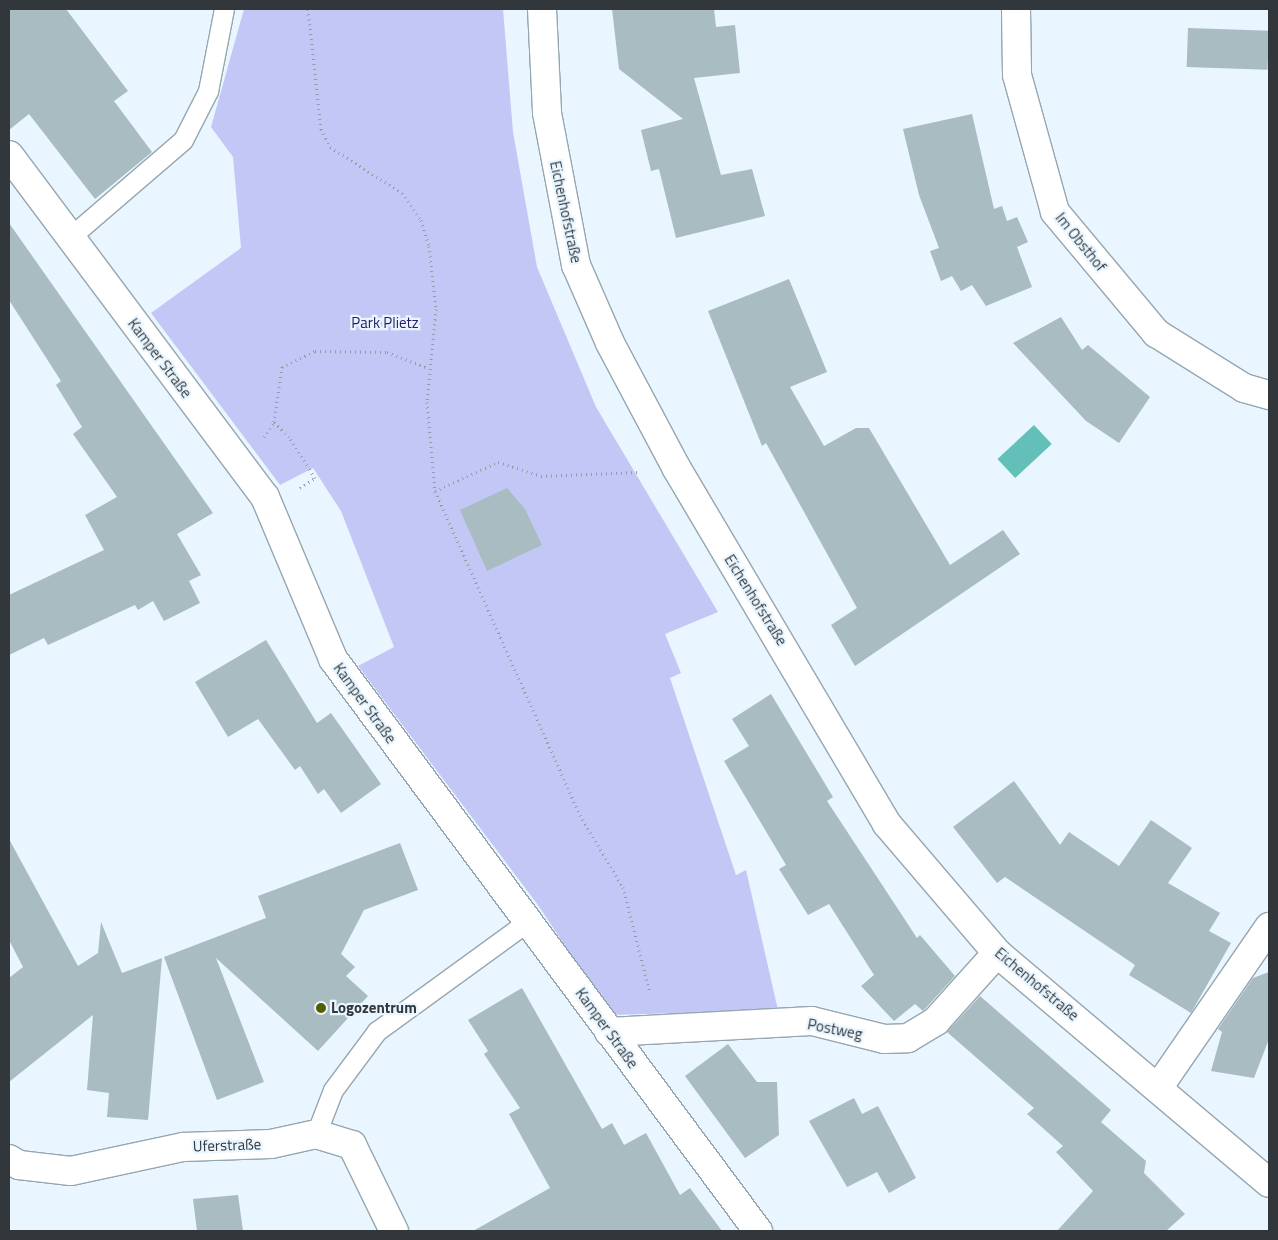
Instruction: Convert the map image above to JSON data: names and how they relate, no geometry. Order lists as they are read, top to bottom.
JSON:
{
  "streets": {
    "street": [
      "Eichenhofstraße",
      "Im Obsthof",
      "Kamper Straße",
      "Postweg",
      "Uferstraße"
    ]
  },
  "crossings": [
    ["Eichenhofstraße", "Postweg"],
    ["Kamper Straße", "Postweg"]
  ],
  "parks": ["Park Plietz"],
  "places": ["Logozentrum"]
}
